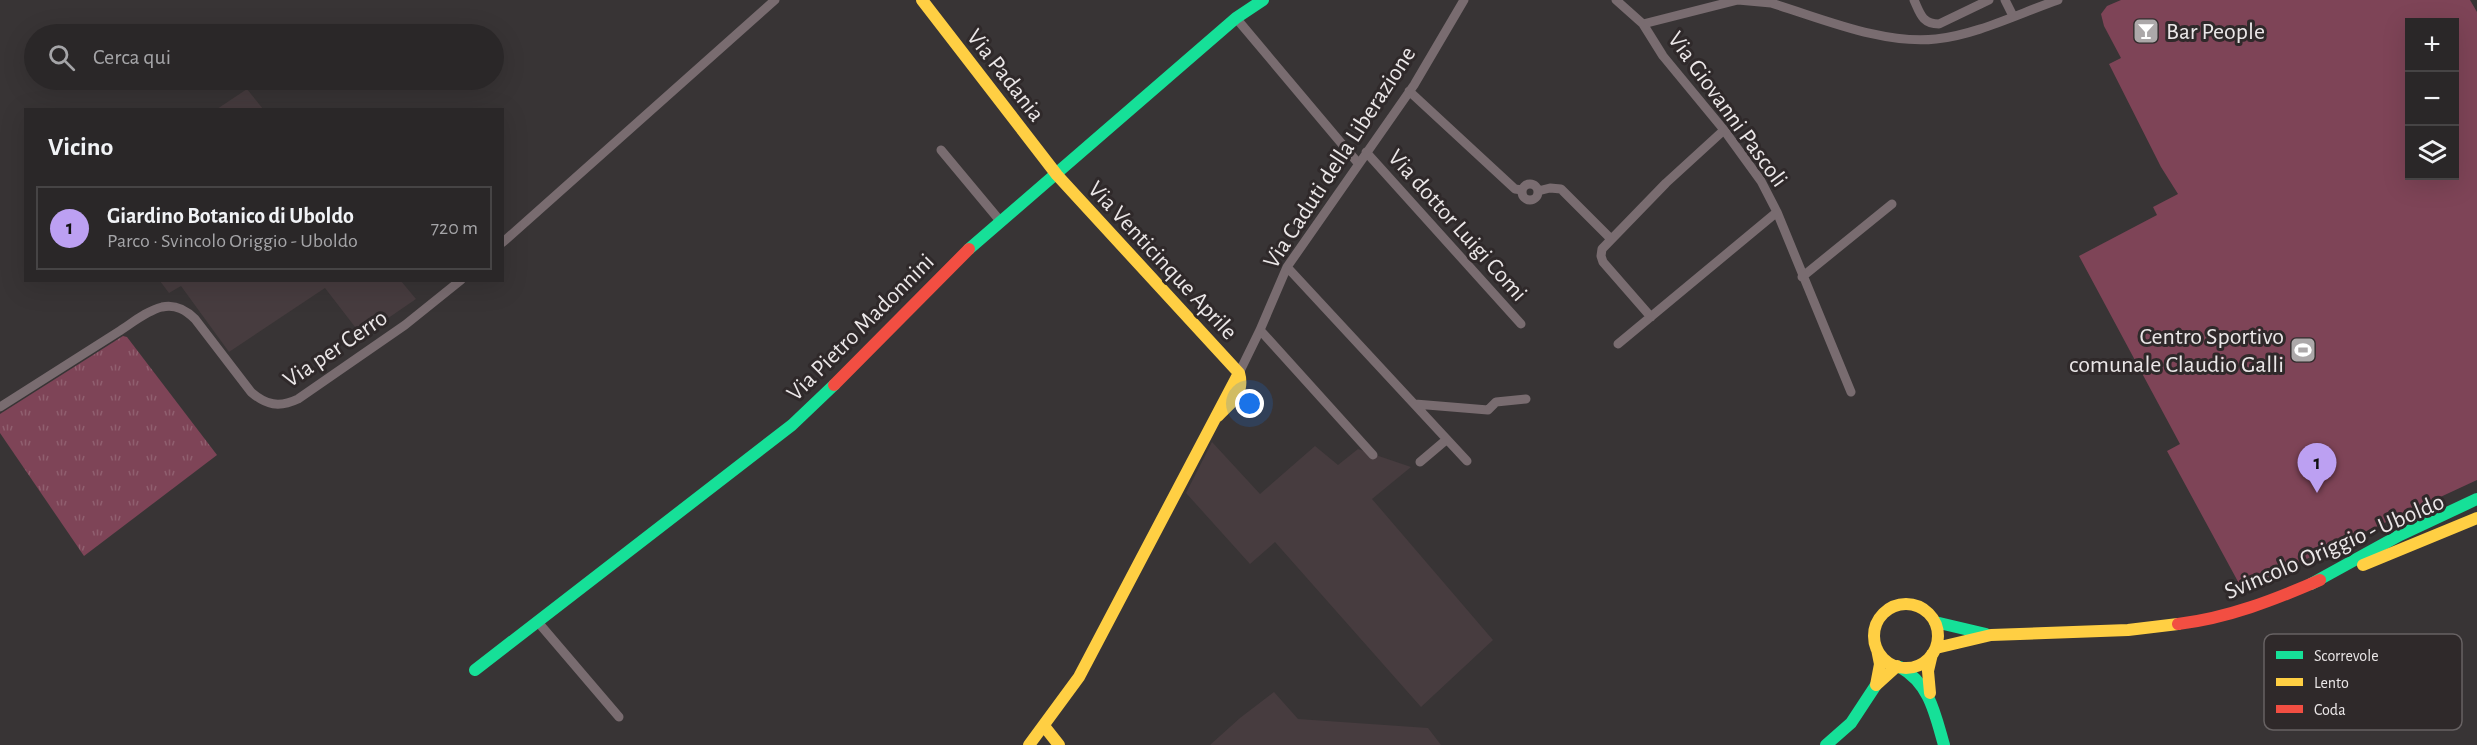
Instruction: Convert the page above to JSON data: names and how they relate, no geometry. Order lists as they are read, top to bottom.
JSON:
{
  "streets": {
    "main road": [
      "Via Padania",
      "Via Caduti della Liberazione",
      "Via Venticinque Aprile",
      "Via Pietro Madonnini",
      "Svincolo Origgio - Uboldo"
    ],
    "street": ["Via Giovanni Pascoli", "Via dottor Luigi Comi", "Via per Cerro"]
  },
  "crossings": [
    ["Via Padania", "Via Venticinque Aprile"],
    ["Via Padania", "Via Pietro Madonnini"],
    ["Via Caduti della Liberazione", "Via dottor Luigi Comi"],
    ["Via Caduti della Liberazione", "Via Venticinque Aprile"],
    ["Via Venticinque Aprile", "Via Pietro Madonnini"]
  ],
  "places": {
    "bar": ["Bar People"],
    "sports": ["Centro Sportivo comunale Claudio Galli"]
  },
  "legend": ["Scorrevole", "Lento", "Coda"],
  "page": {
    "map_buttons": ["+", "−"],
    "search": "Cerca qui",
    "heading": "Vicino",
    "list": [
      {
        "mark": "1",
        "name": "Giardino Botanico di Uboldo",
        "note": "Parco · Svincolo Origgio - Uboldo",
        "value": "720 m"
      }
    ],
    "pins": "1"
  }
}
